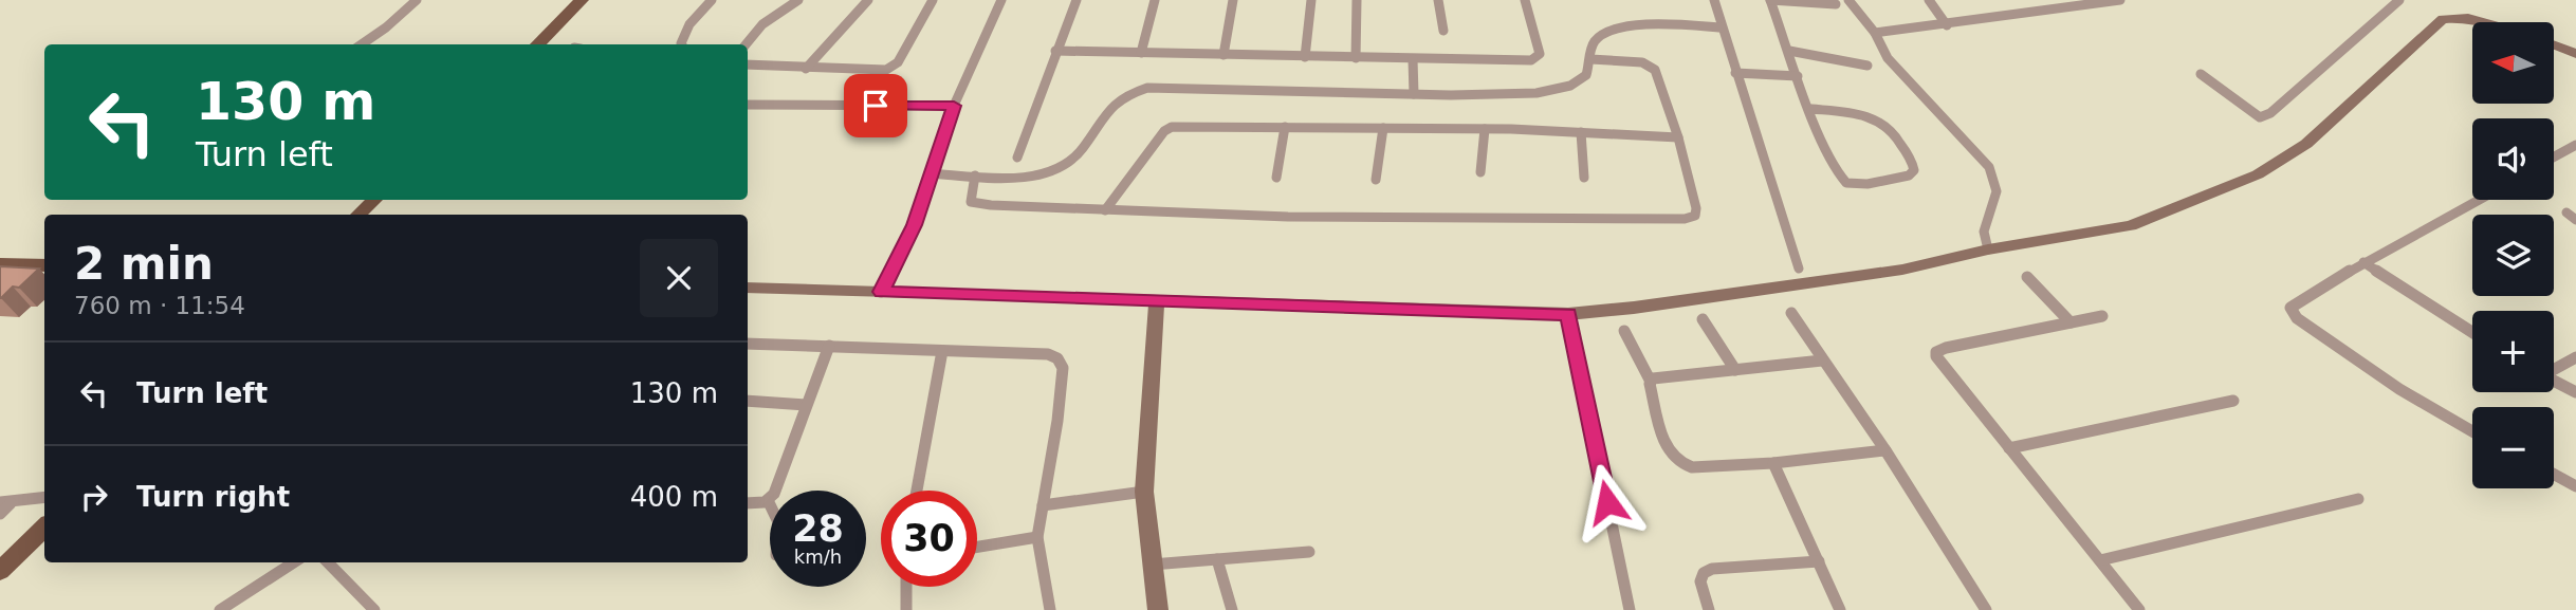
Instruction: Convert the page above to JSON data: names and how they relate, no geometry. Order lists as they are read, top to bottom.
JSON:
{
  "north": "left",
  "page": {
    "map_buttons": ["+", "−"],
    "turn": ["130 m", "Turn left"],
    "heading": ["2 min", "760 m · 11:54"],
    "list": [
      {
        "name": "Turn left",
        "value": "130 m"
      },
      {
        "name": "Turn right",
        "value": "400 m"
      }
    ],
    "speed": "28 km/h",
    "limit": "30"
  }
}
